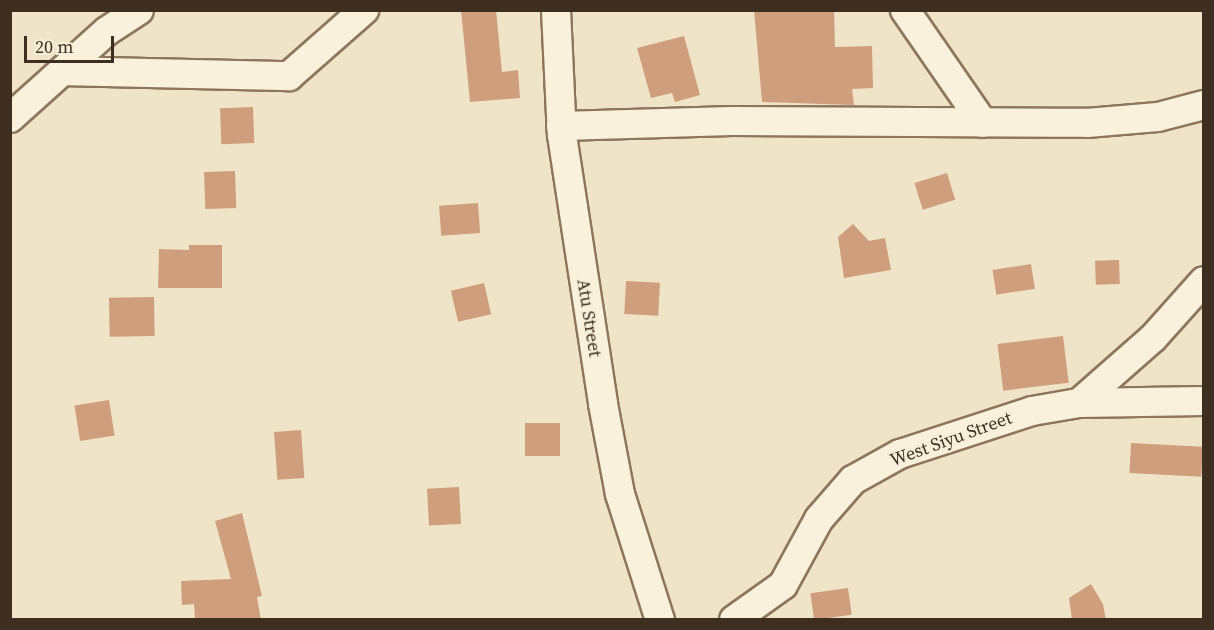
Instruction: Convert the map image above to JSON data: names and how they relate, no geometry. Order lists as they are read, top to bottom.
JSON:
{
  "streets": {
    "street": ["Atu Street", "West Siyu Street"]
  },
  "scale_bar": "20 m"
}
